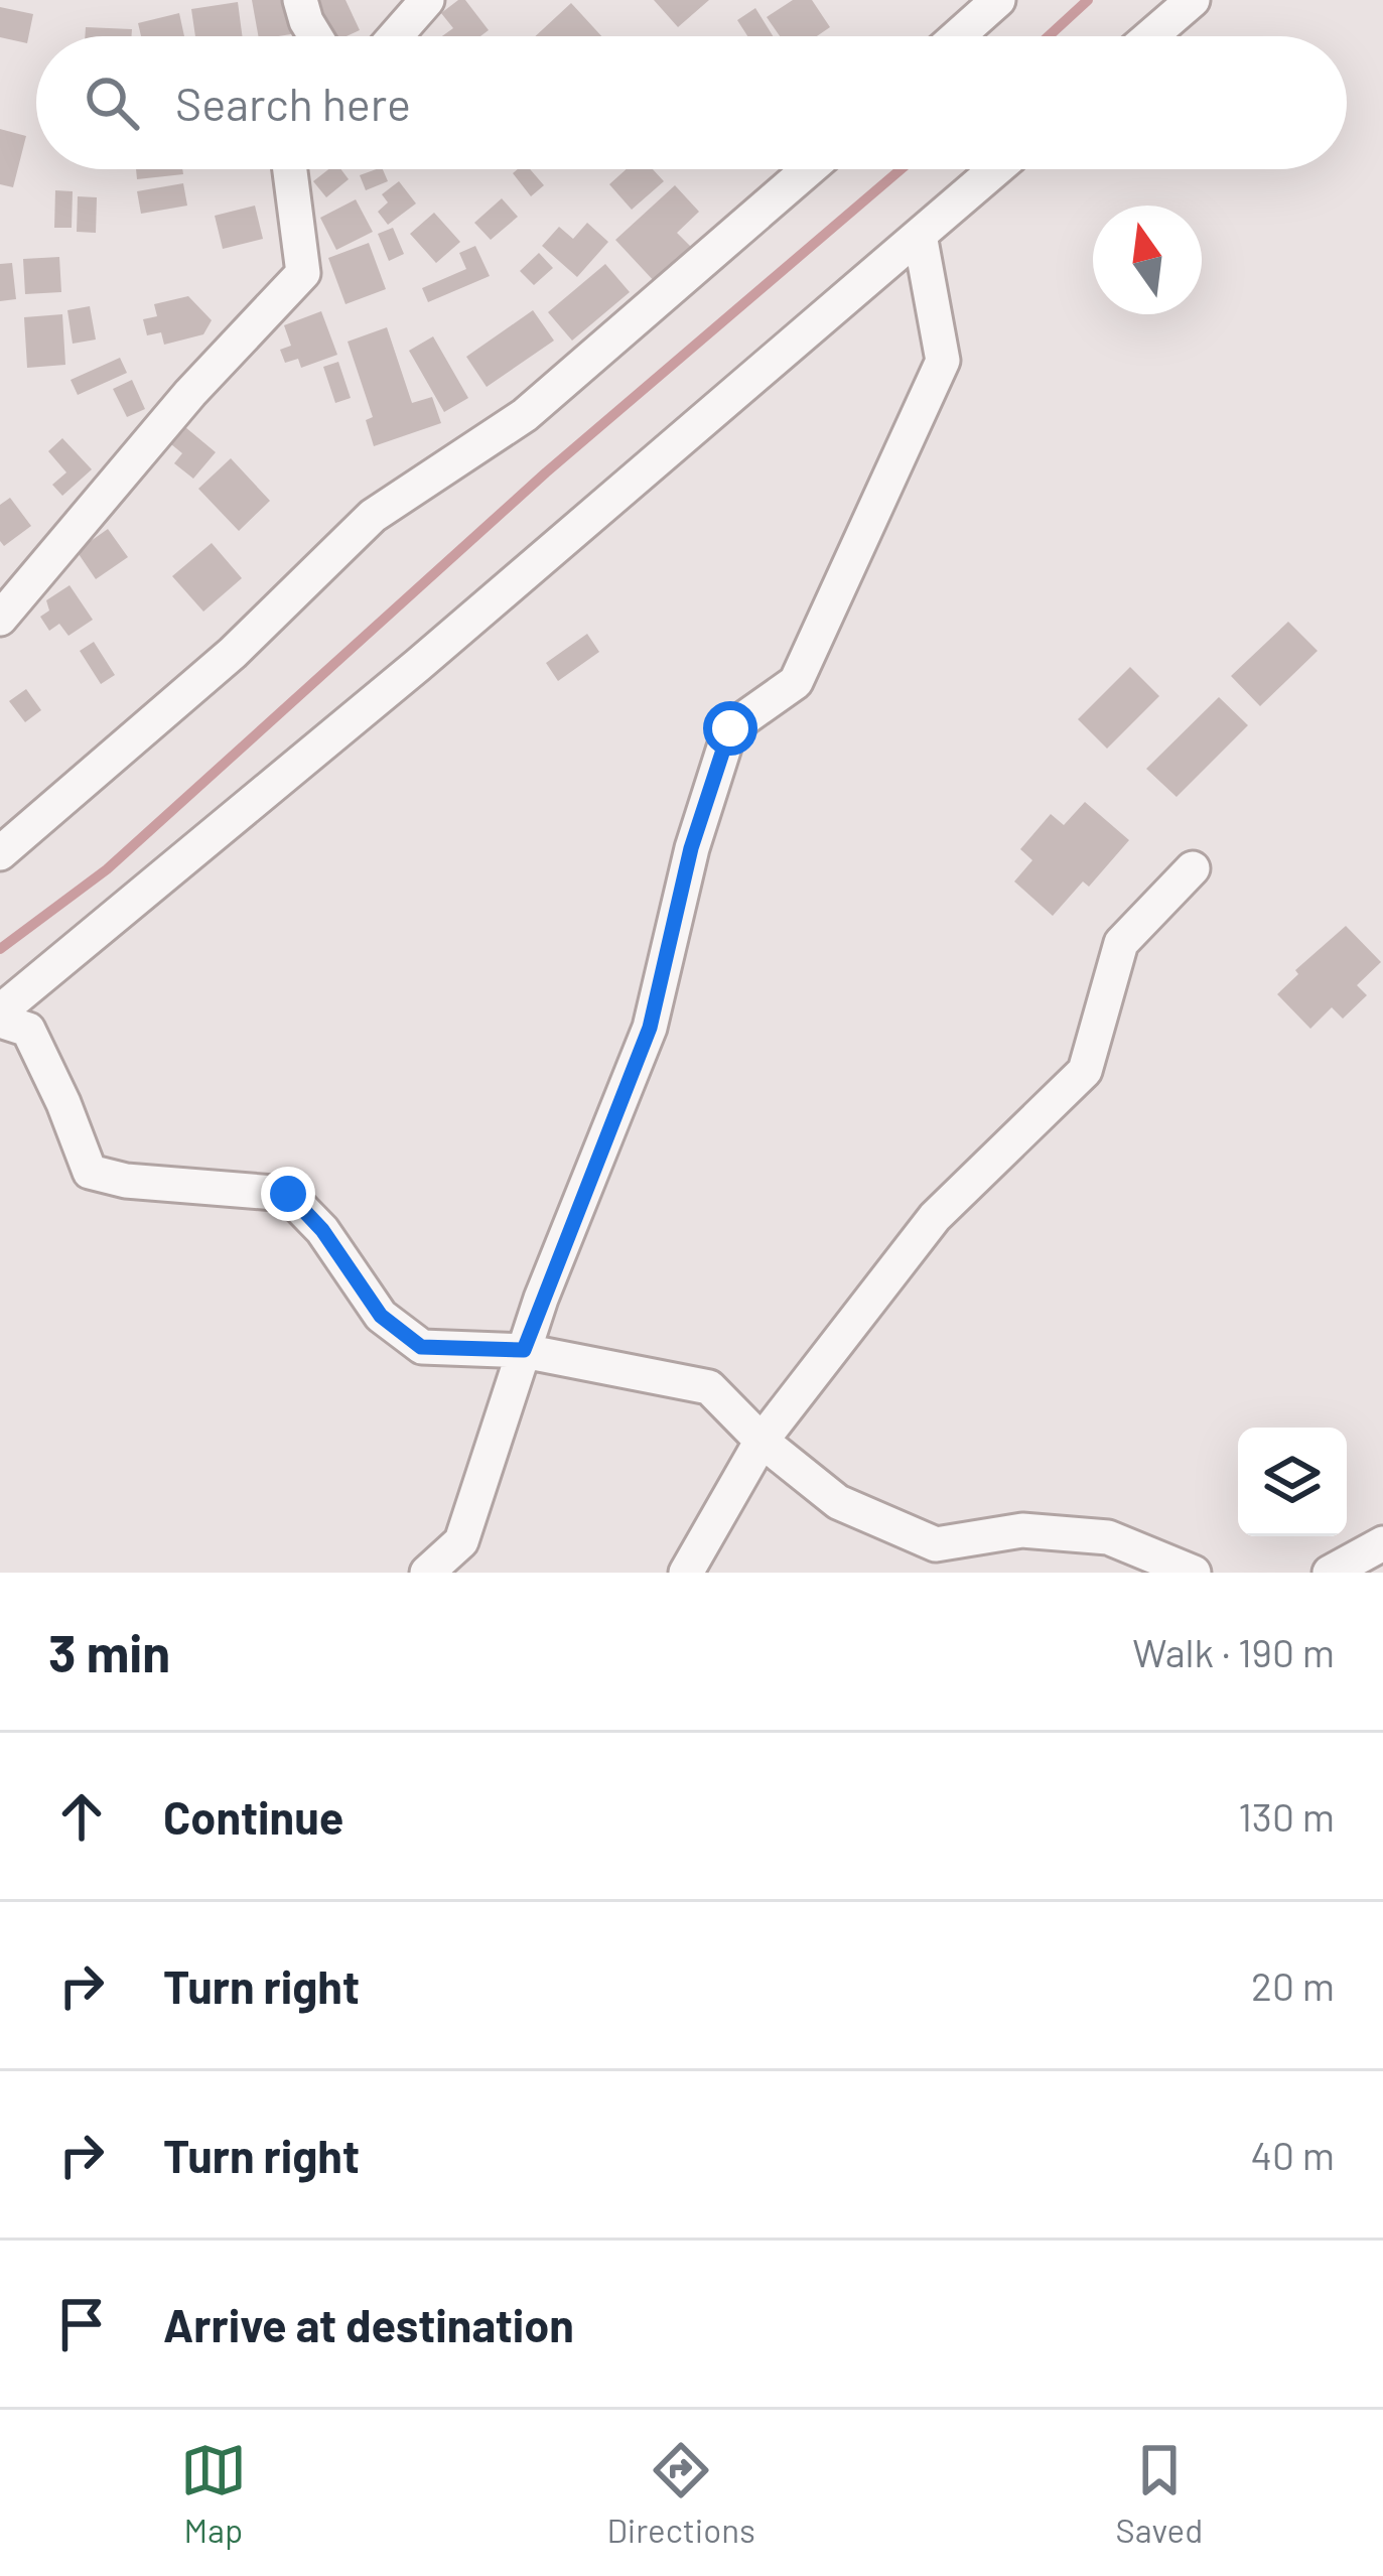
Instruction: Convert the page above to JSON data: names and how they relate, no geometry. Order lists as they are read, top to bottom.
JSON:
{
  "north": "top",
  "page": {
    "search": "Search here",
    "heading": ["3 min", "Walk · 190 m"],
    "list": [
      ["Continue", "130 m"],
      ["Turn right", "20 m"],
      ["Turn right", "40 m"],
      "Arrive at destination"
    ],
    "nav": ["Map", "Directions", "Saved"]
  }
}
